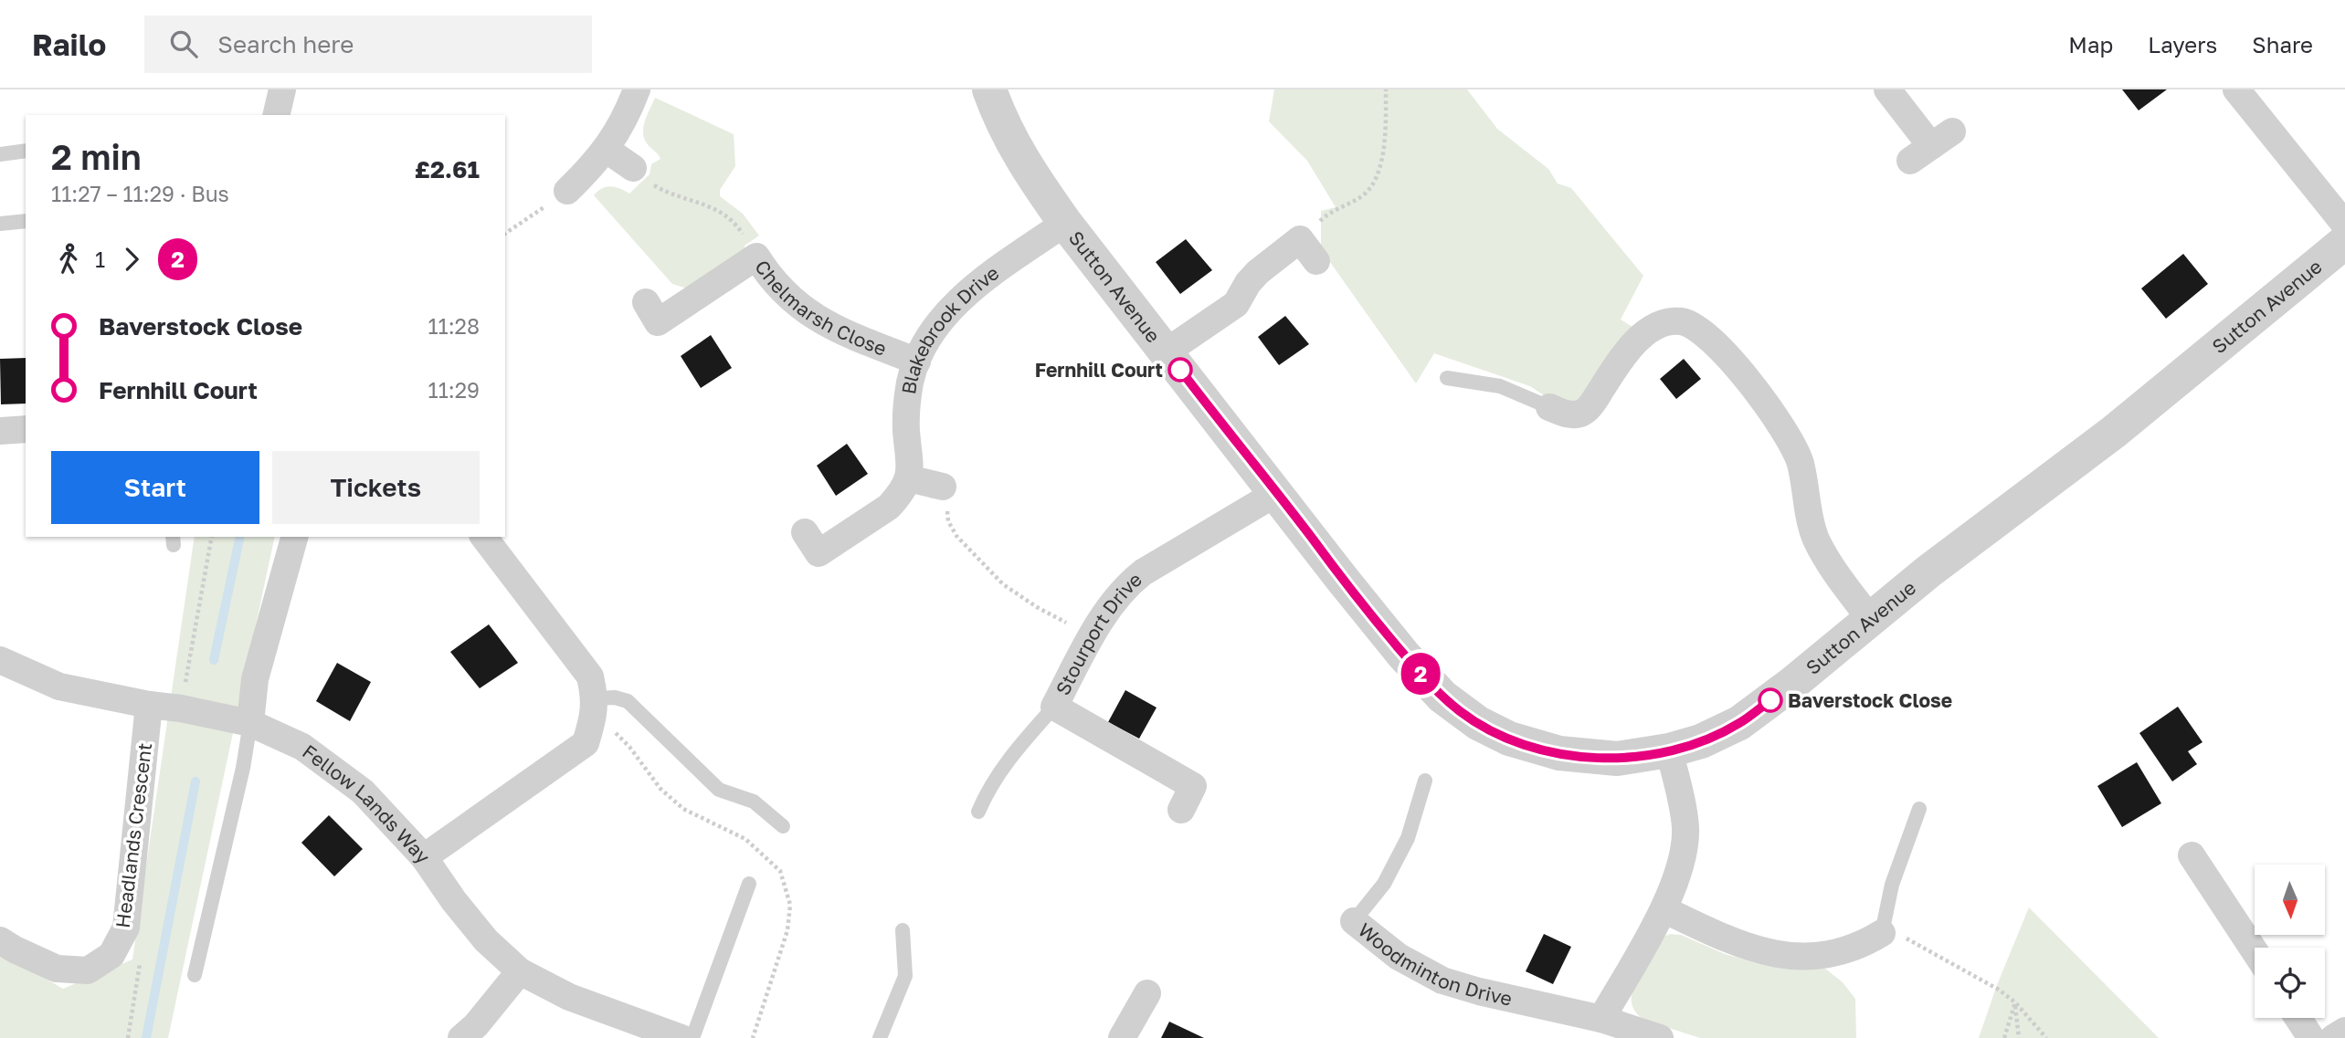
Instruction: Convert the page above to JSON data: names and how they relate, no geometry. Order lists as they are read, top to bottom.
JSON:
{
  "streets": {
    "street": [
      "Sutton Avenue",
      "Chelmarsh Close",
      "Blakebrook Drive",
      "Stourport Drive",
      "Fellow Lands Way",
      "Headlands Crescent",
      "Woodminton Drive"
    ]
  },
  "crossings": [
    ["Sutton Avenue", "Blakebrook Drive"],
    ["Sutton Avenue", "Stourport Drive"],
    ["Chelmarsh Close", "Blakebrook Drive"],
    ["Fellow Lands Way", "Headlands Crescent"]
  ],
  "places": ["Fernhill Court", "Baverstock Close"],
  "lines": ["bus line 2"],
  "north": "bottom",
  "page": {
    "header": "Railo",
    "search": "Search here",
    "nav": ["Map", "Layers", "Share"],
    "on_map": "2",
    "heading": ["2 min", "11:27 – 11:29 · Bus", "£2.61"],
    "legs": ["1", "2"],
    "list": [
      {
        "name": "Baverstock Close",
        "value": "11:28"
      },
      {
        "name": "Fernhill Court",
        "value": "11:29"
      }
    ],
    "buttons": ["Start", "Tickets"]
  }
}
